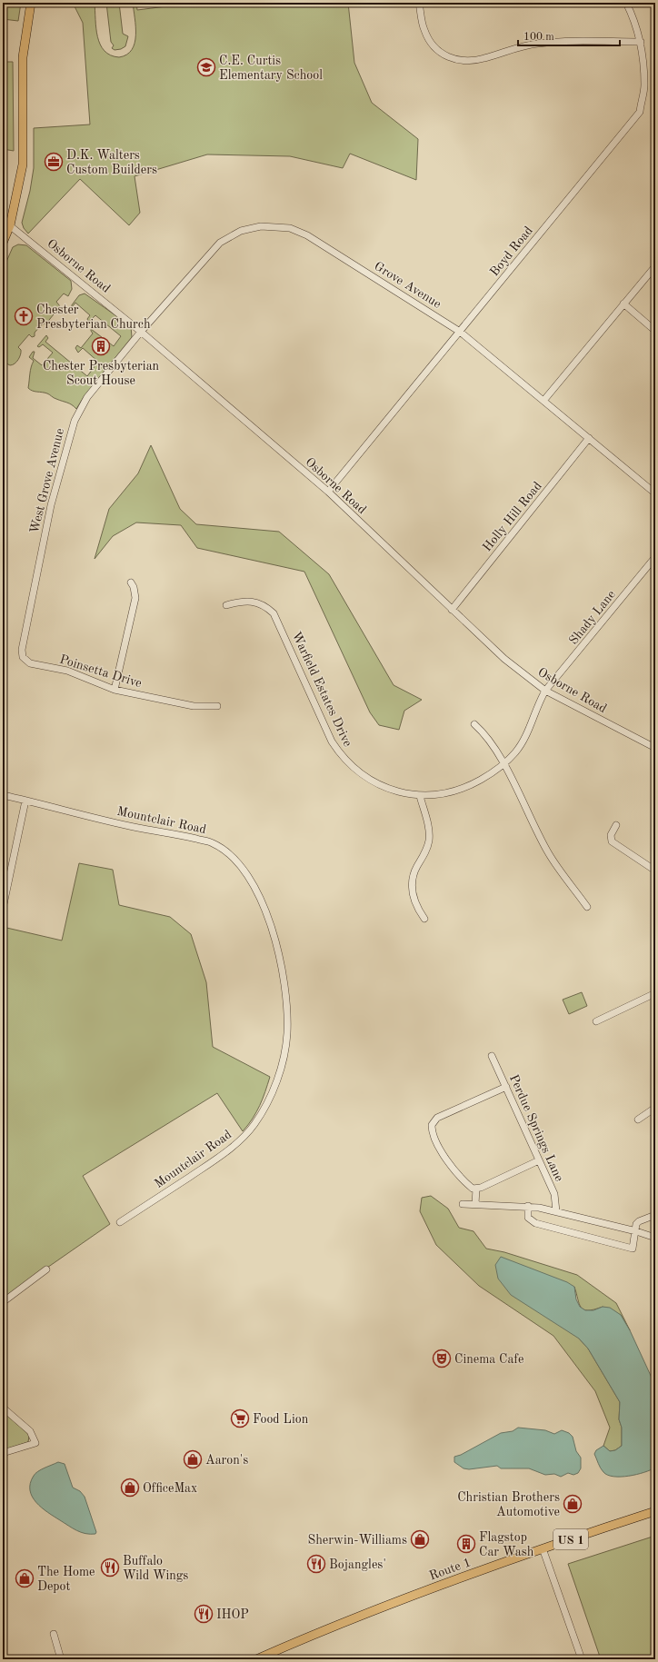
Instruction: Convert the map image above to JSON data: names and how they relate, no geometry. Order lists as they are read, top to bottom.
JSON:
{
  "streets": {
    "main road": ["US 1", "Route 1"],
    "street": [
      "Boyd Road",
      "Osborne Road",
      "Grove Avenue",
      "West Grove Avenue",
      "Holly Hill Road",
      "Shady Lane",
      "Poinsetta Drive",
      "Warfield Estates Drive",
      "Mountclair Road",
      "Perdue Springs Lane"
    ]
  },
  "crossings": [
    ["Boyd Road", "Osborne Road"],
    ["Boyd Road", "Grove Avenue"],
    ["Osborne Road", "Grove Avenue"],
    ["Osborne Road", "West Grove Avenue"],
    ["Osborne Road", "Holly Hill Road"],
    ["Osborne Road", "Shady Lane"],
    ["Osborne Road", "Warfield Estates Drive"],
    ["Grove Avenue", "West Grove Avenue"],
    ["Grove Avenue", "Holly Hill Road"],
    ["West Grove Avenue", "Poinsetta Drive"],
    ["Shady Lane", "Warfield Estates Drive"]
  ],
  "places": {
    "school or university": ["C.E. Curtis Elementary School"],
    "office": ["D.K. Walters Custom Builders"],
    "church": ["Chester Presbyterian Church"],
    "building": ["Chester Presbyterian Scout House", "Flagstop Car Wash"],
    "theatre": ["Cinema Cafe"],
    "supermarket": ["Food Lion"],
    "shop": [
      "Aaron's",
      "OfficeMax",
      "Christian Brothers Automotive",
      "Sherwin-Williams",
      "The Home Depot"
    ],
    "restaurant": ["Bojangles'", "Buffalo Wild Wings", "IHOP"]
  },
  "scale_bar": "100 m"
}
